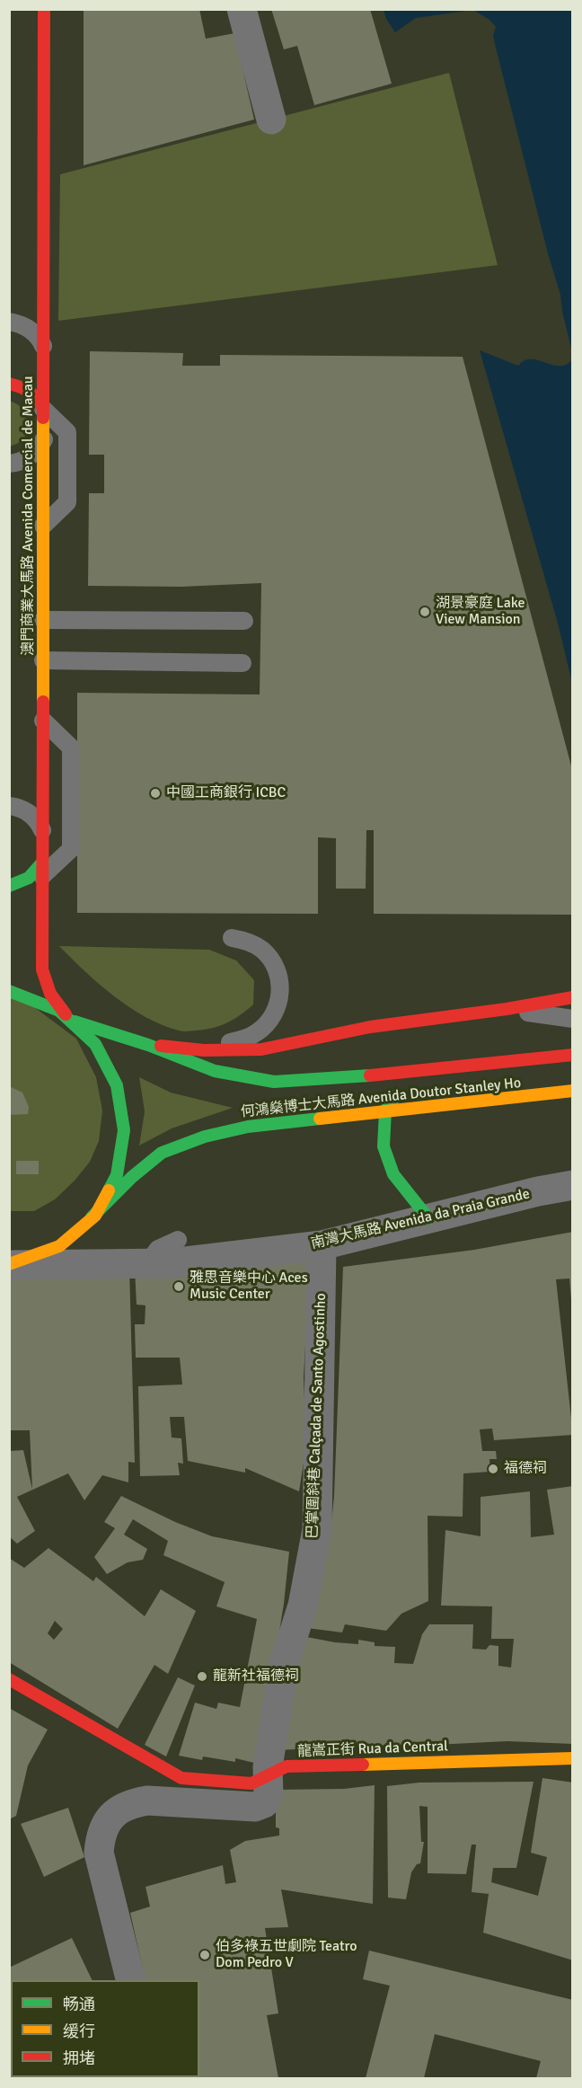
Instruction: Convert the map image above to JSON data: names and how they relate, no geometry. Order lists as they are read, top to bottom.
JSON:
{
  "streets": {
    "street": [
      "澳門商業大馬路 Avenida Comercial de Macau",
      "何鴻燊博士大馬路 Avenida Doutor Stanley Ho",
      "南灣大馬路 Avenida da Praia Grande",
      "巴掌圍斜巷 Calçada de Santo Agostinho",
      "龍嵩正街 Rua da Central"
    ]
  },
  "crossings": [
    ["澳門商業大馬路 Avenida Comercial de Macau", "何鴻燊博士大馬路 Avenida Doutor Stanley Ho"],
    ["南灣大馬路 Avenida da Praia Grande", "巴掌圍斜巷 Calçada de Santo Agostinho"],
    ["巴掌圍斜巷 Calçada de Santo Agostinho", "龍嵩正街 Rua da Central"]
  ],
  "places": [
    "湖景豪庭 Lake View Mansion",
    "中國工商銀行 ICBC",
    "雅思音樂中心 Aces Music Center",
    "福德祠",
    "龍新社福德祠",
    "伯多祿五世劇院 Teatro Dom Pedro V"
  ],
  "legend": ["畅通", "缓行", "拥堵"]
}
